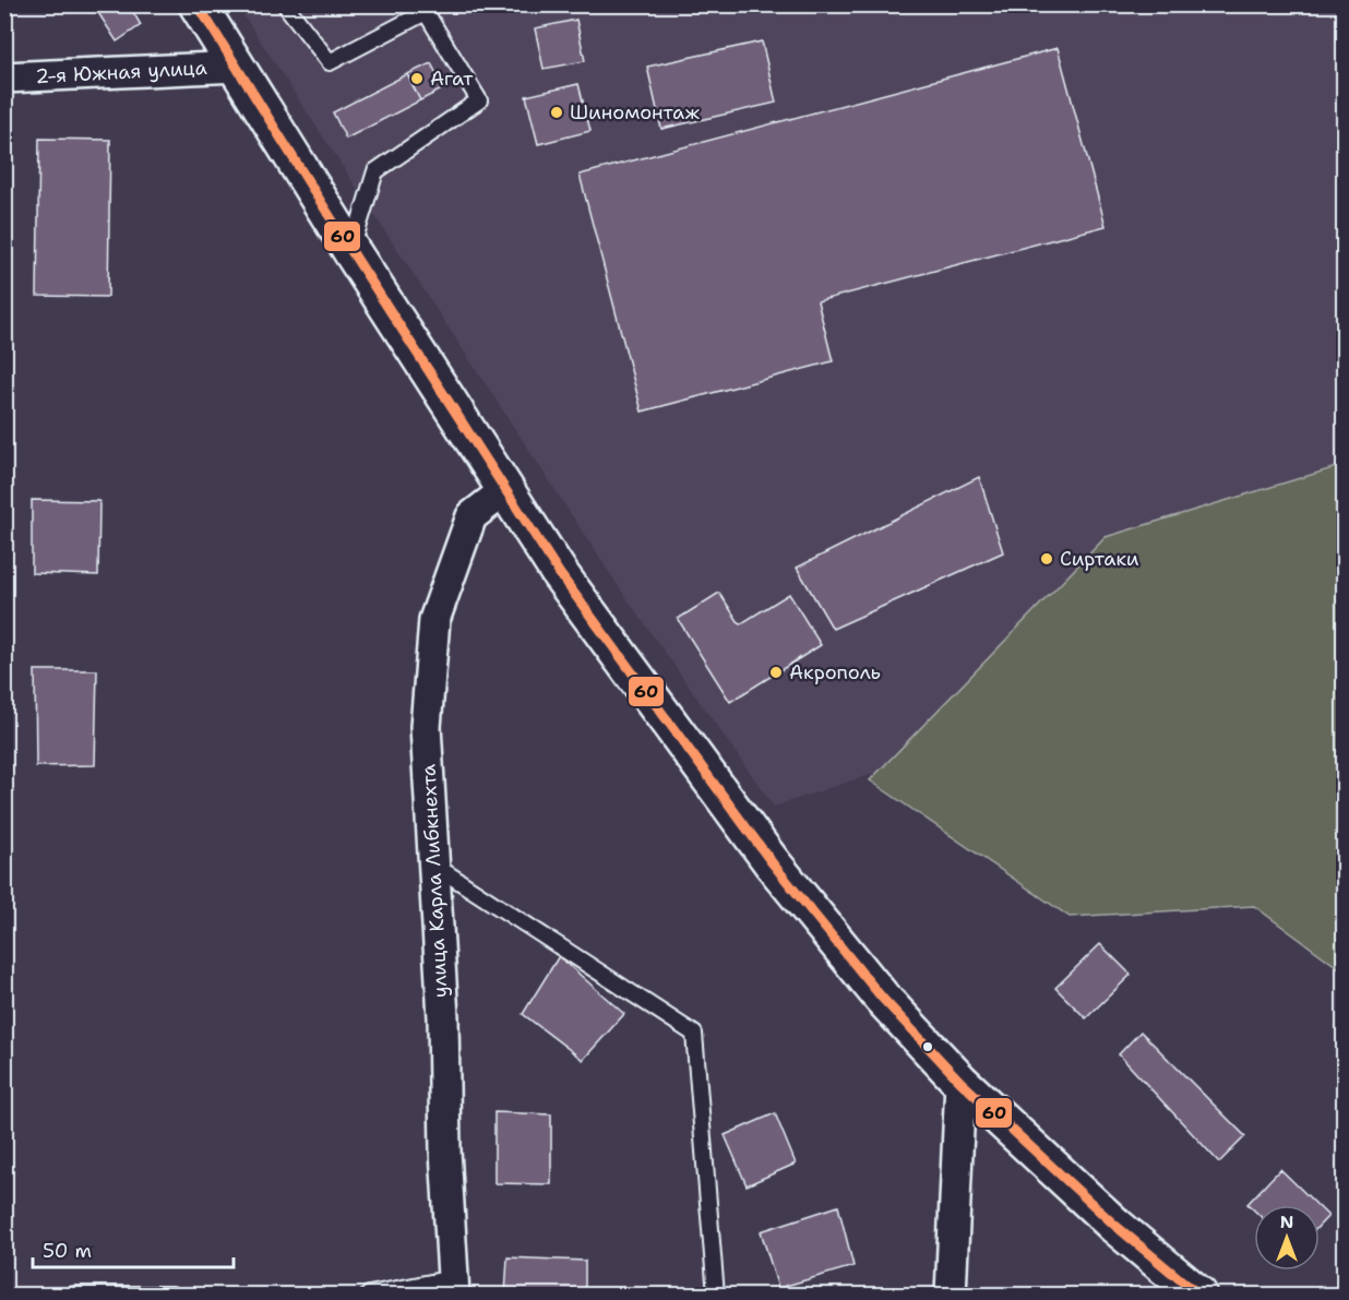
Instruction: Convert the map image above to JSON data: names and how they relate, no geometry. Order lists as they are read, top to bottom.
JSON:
{
  "streets": {
    "street": ["2-я Южная улица", "улица Карла Либкнехта"]
  },
  "places": [
    "Агат",
    "Шиномонтаж",
    "Сиртаки",
    "Акрополь"
  ],
  "lines": ["transit line 60"],
  "scale_bar": "50 m",
  "north": "top"
}
